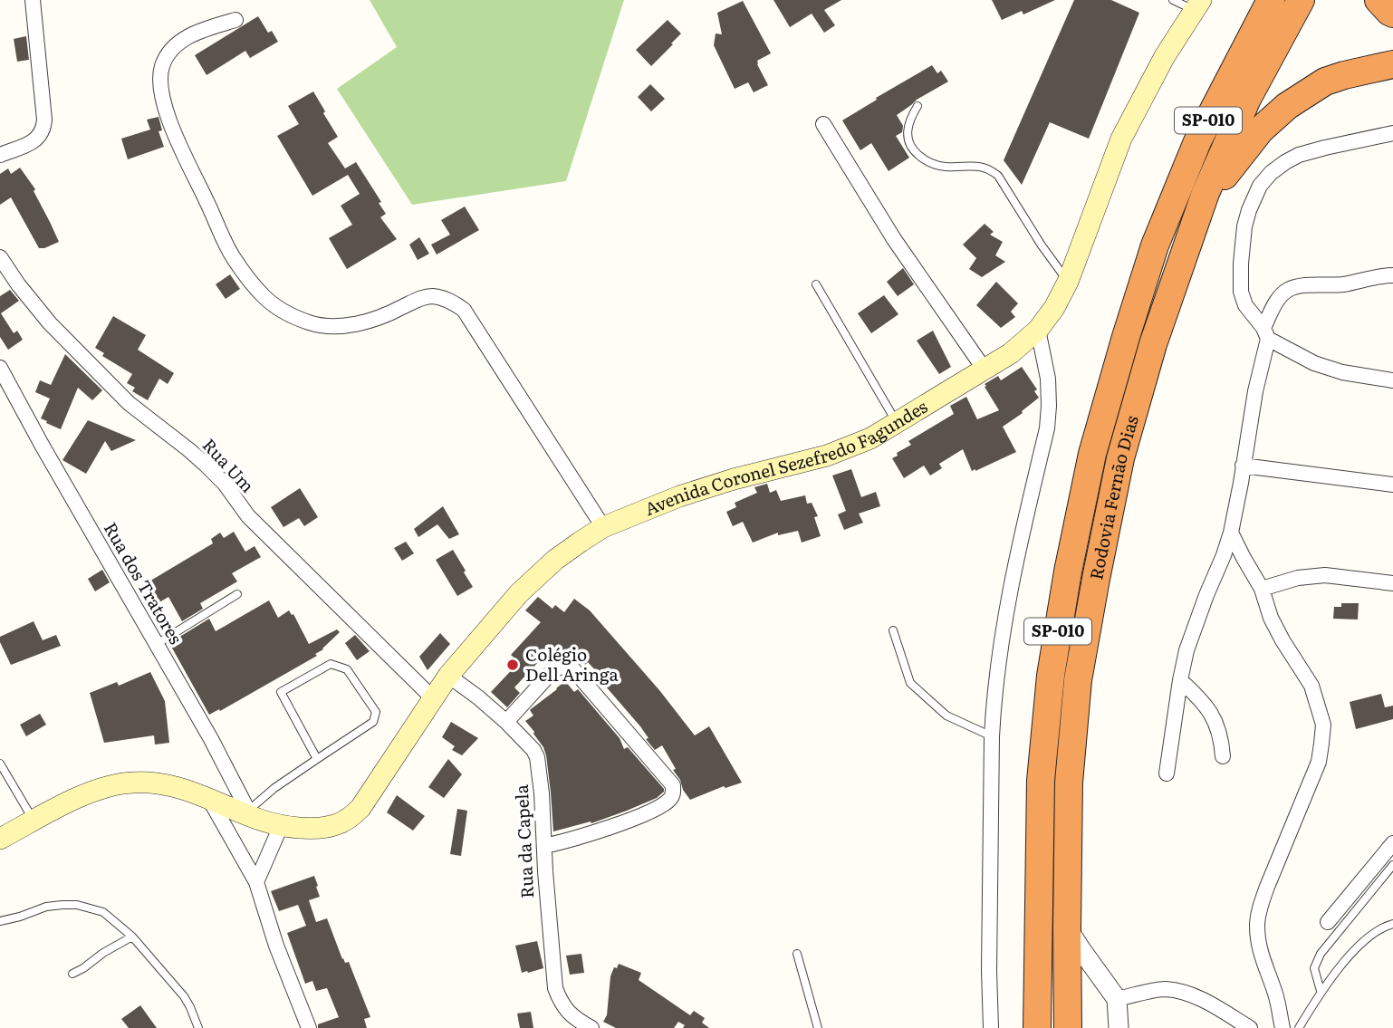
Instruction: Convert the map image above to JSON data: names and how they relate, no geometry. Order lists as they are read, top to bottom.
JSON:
{
  "streets": {
    "highway": ["SP-010", "Rodovia Fernão Dias"],
    "main road": ["Avenida Coronel Sezefredo Fagundes"],
    "street": ["Rua Um", "Rua dos Tratores", "Rua da Capela"]
  },
  "crossings": [
    ["Avenida Coronel Sezefredo Fagundes", "Rua Um"],
    ["Avenida Coronel Sezefredo Fagundes", "Rua dos Tratores"],
    ["Avenida Coronel Sezefredo Fagundes", "Rua da Capela"]
  ],
  "places": ["Colégio Dell Aringa"]
}
